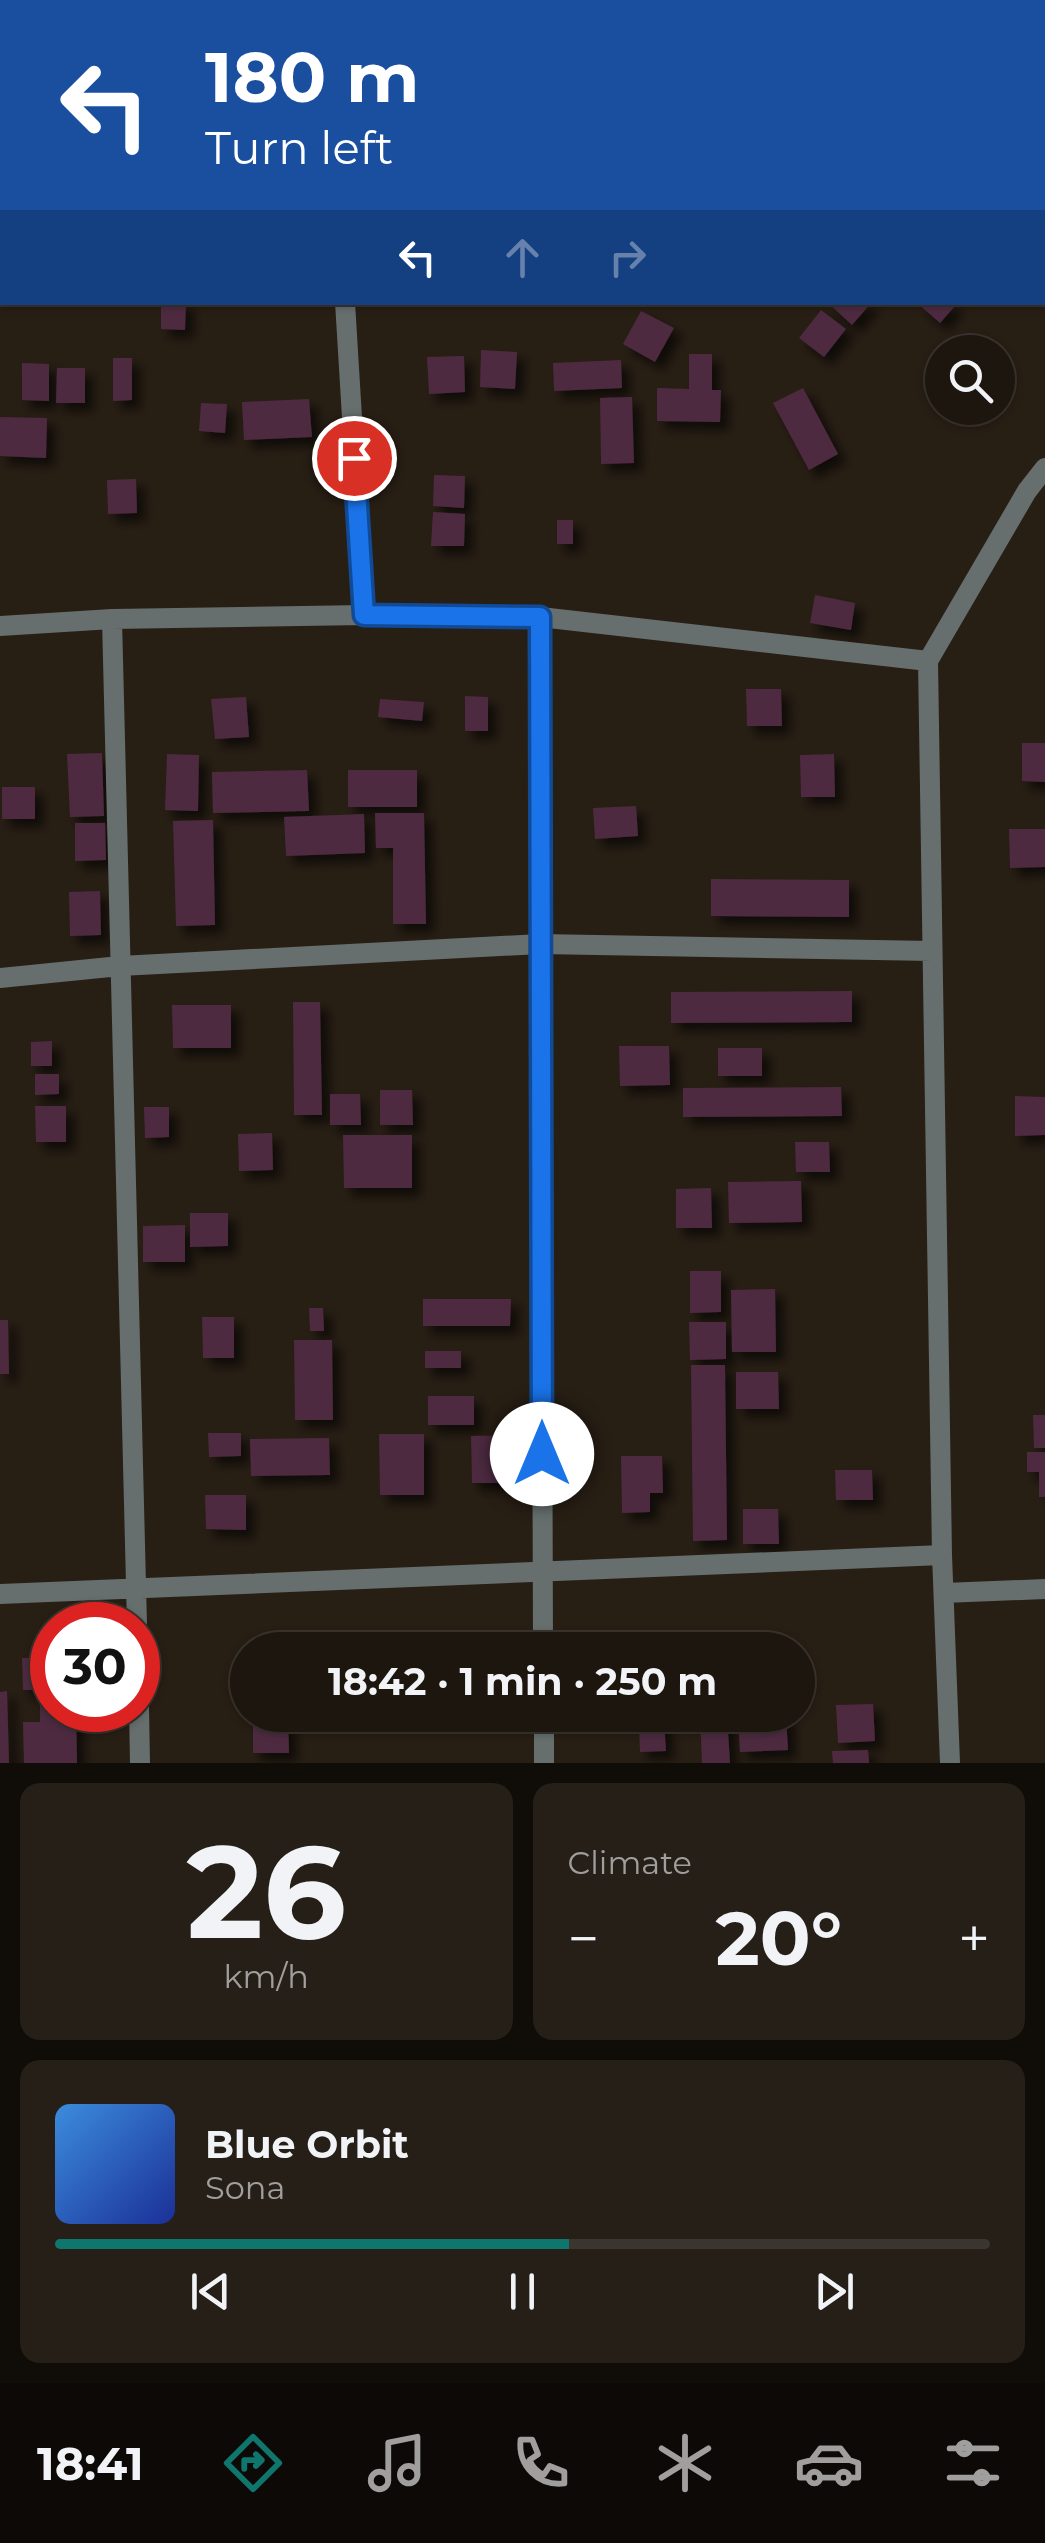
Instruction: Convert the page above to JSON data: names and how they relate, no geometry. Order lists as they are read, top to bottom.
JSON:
{
  "page": {
    "turn": ["180 m", "Turn left"],
    "limit": "30",
    "trip": "18:42 · 1 min · 250 m",
    "tile": [
      ["26", "km/h"],
      "Climate"
    ],
    "heat": ["−", "20°", "+"],
    "song": ["Blue Orbit", "Sona"],
    "tabs": "18:41"
  }
}
